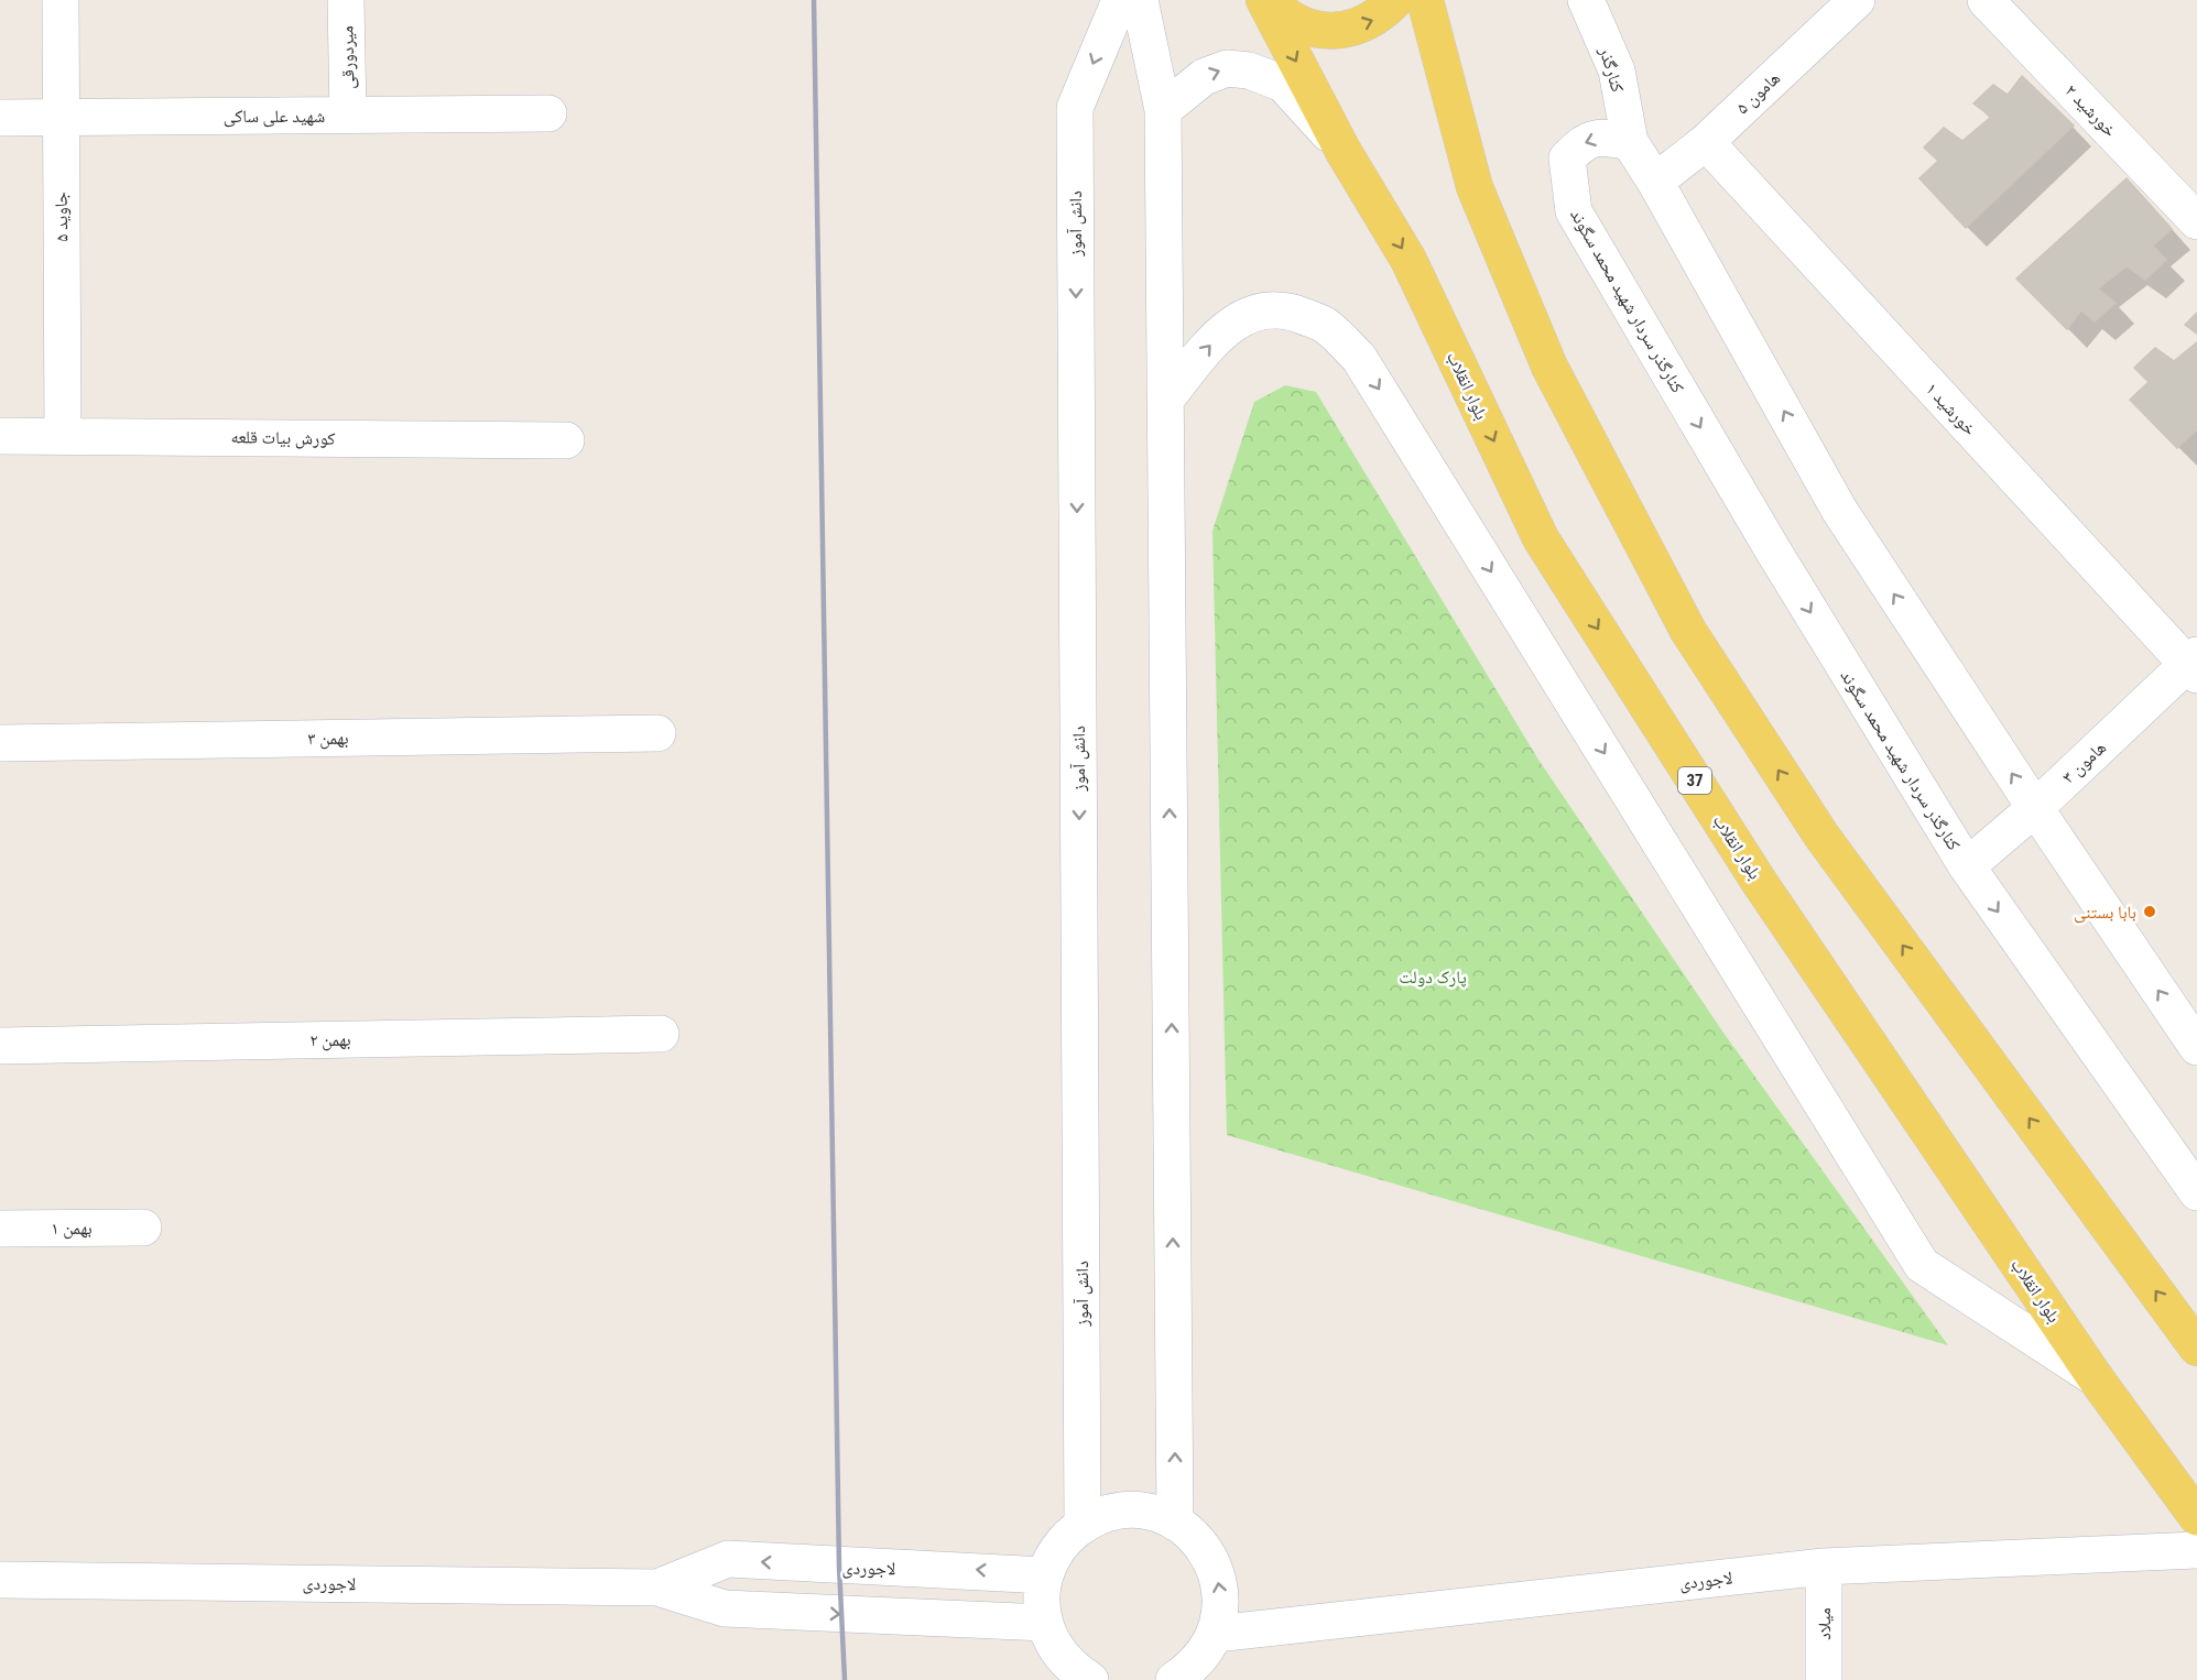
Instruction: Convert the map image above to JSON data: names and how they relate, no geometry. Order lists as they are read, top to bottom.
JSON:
{
  "streets": {
    "main road": ["بلوار انقلاب", "37"],
    "street": [
      "میردورقی",
      "کنارگذر",
      "هامون ۵",
      "خورشید ۲",
      "شهید علی ساکی",
      "جاوید ۵",
      "دانش آموز",
      "کنارگذر سردار شهید محمد سگوند",
      "خورشید ۱",
      "کورش بیات قلعه",
      "بهمن ۳",
      "هامون ۳",
      "بهمن ۲",
      "بهمن ۱",
      "لاجوردی",
      "میلاد"
    ]
  },
  "crossings": [
    ["میردورقی", "شهید علی ساکی"],
    ["کنارگذر", "کنارگذر سردار شهید محمد سگوند"],
    ["هامون ۵", "خورشید ۱"],
    ["شهید علی ساکی", "جاوید ۵"],
    ["جاوید ۵", "کورش بیات قلعه"],
    ["کنارگذر سردار شهید محمد سگوند", "هامون ۳"],
    ["خورشید ۱", "هامون ۳"],
    ["لاجوردی", "میلاد"]
  ],
  "parks": ["پارک دولت"],
  "places": ["بابا بستنی"]
}
